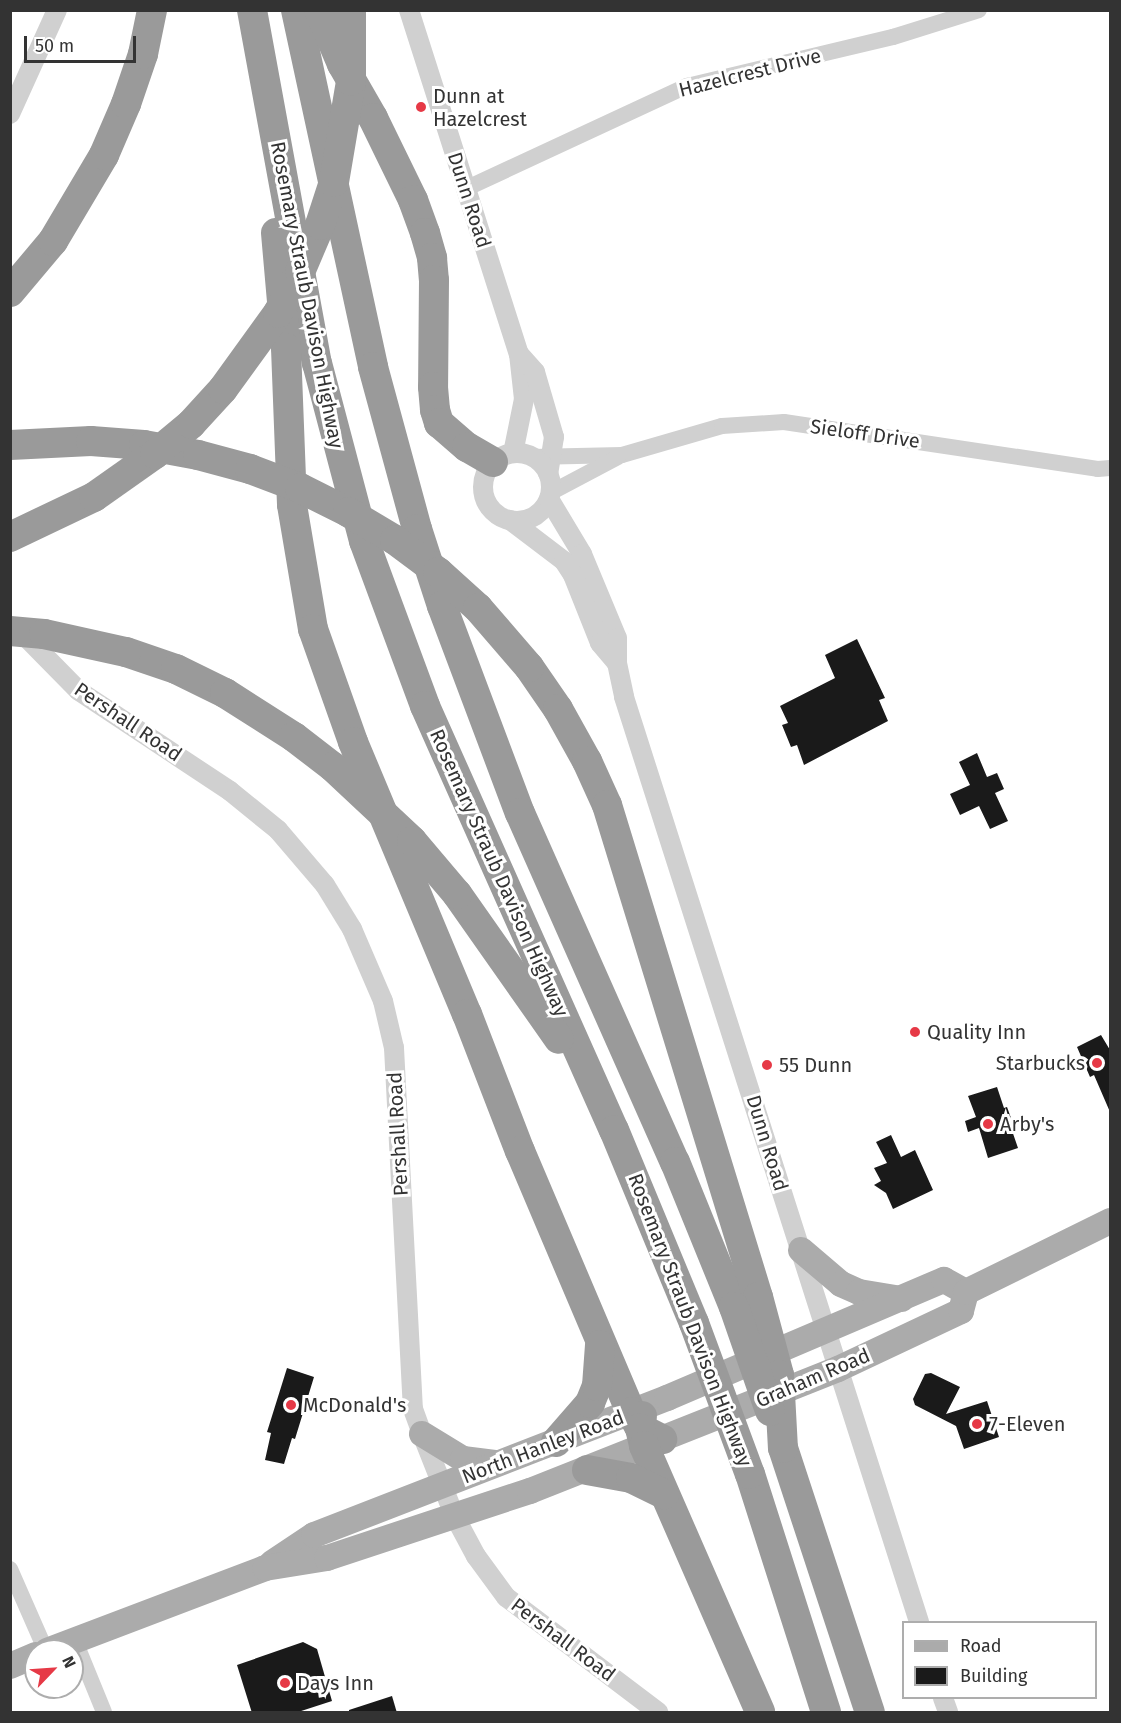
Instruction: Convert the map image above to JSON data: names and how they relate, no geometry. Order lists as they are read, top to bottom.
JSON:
{
  "streets": {
    "highway": ["Rosemary Straub Davison Highway"],
    "main road": ["Graham Road", "North Hanley Road"],
    "street": [
      "Hazelcrest Drive",
      "Dunn Road",
      "Sieloff Drive",
      "Pershall Road"
    ]
  },
  "crossings": [
    ["Hazelcrest Drive", "Dunn Road"],
    ["Dunn Road", "Sieloff Drive"],
    ["Dunn Road", "Graham Road"],
    ["Dunn Road", "North Hanley Road"],
    ["Pershall Road", "North Hanley Road"],
    ["Graham Road", "North Hanley Road"]
  ],
  "places": [
    "Dunn at Hazelcrest",
    "Quality Inn",
    "Starbucks",
    "55 Dunn",
    "Arby's",
    "McDonald's",
    "7-Eleven",
    "Days Inn"
  ],
  "legend": ["Road", "Building"],
  "scale_bar": "50 m",
  "north": "top right"
}
